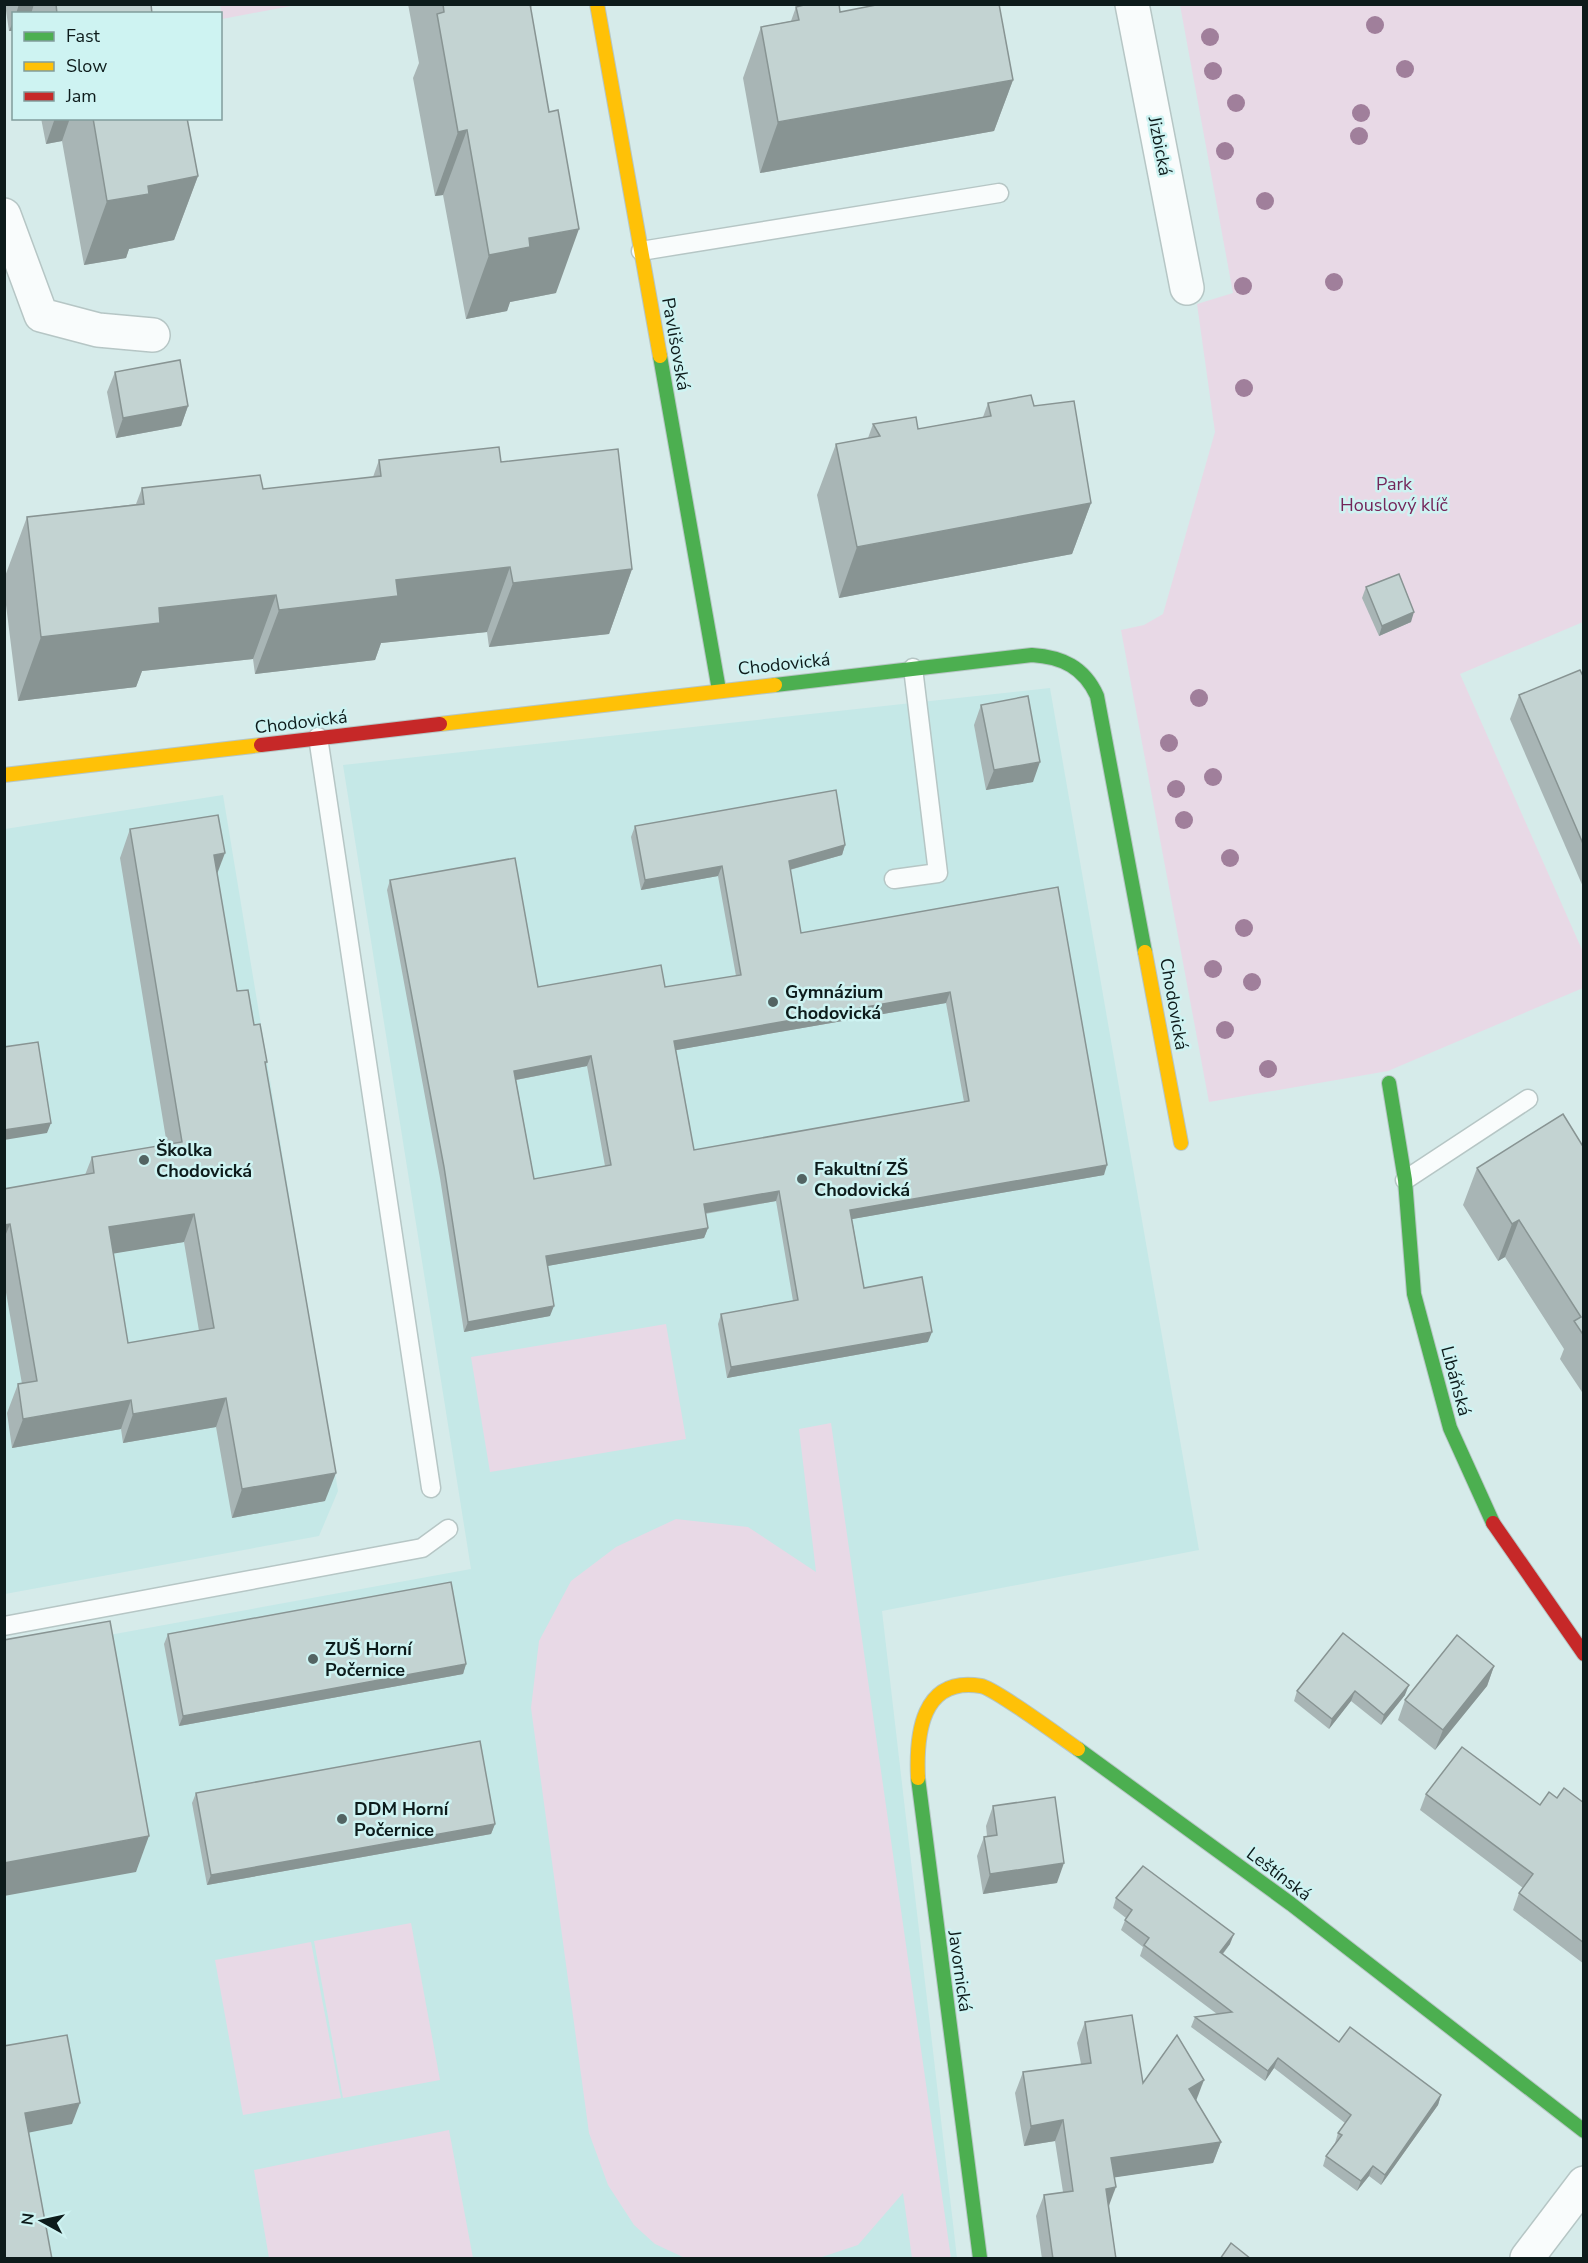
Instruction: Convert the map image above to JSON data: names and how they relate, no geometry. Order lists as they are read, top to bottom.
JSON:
{
  "streets": {
    "street": [
      "Jizbická",
      "Pavlišovská",
      "Chodovická",
      "Libáňská",
      "Leštínská",
      "Javornická"
    ]
  },
  "crossings": [
    ["Pavlišovská", "Chodovická"],
    ["Leštínská", "Javornická"]
  ],
  "parks": ["Park Houslový klíč"],
  "places": [
    "Gymnázium Chodovická",
    "Školka Chodovická",
    "Fakultní ZŠ Chodovická",
    "ZUŠ Horní Počernice",
    "DDM Horní Počernice"
  ],
  "legend": ["Fast", "Slow", "Jam"],
  "north": "left"
}
